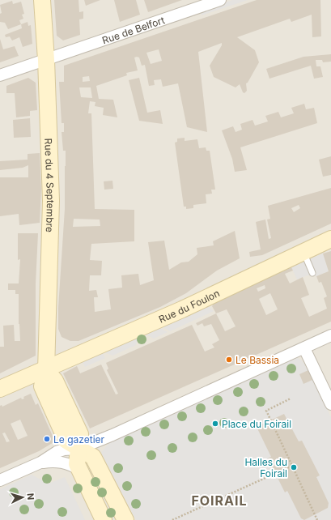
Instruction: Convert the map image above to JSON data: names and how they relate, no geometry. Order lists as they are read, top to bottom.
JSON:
{
  "streets": {
    "main road": ["Rue du 4 Septembre", "Rue du Foulon"],
    "street": ["Rue de Belfort"]
  },
  "crossings": [
    ["Rue de Belfort", "Rue du 4 Septembre"],
    ["Rue du 4 Septembre", "Rue du Foulon"]
  ],
  "districts": ["FOIRAIL"],
  "places": [
    "Le Bassia",
    "Place du Foirail",
    "Le gazetier",
    "Halles du Foirail"
  ],
  "north": "right"
}
